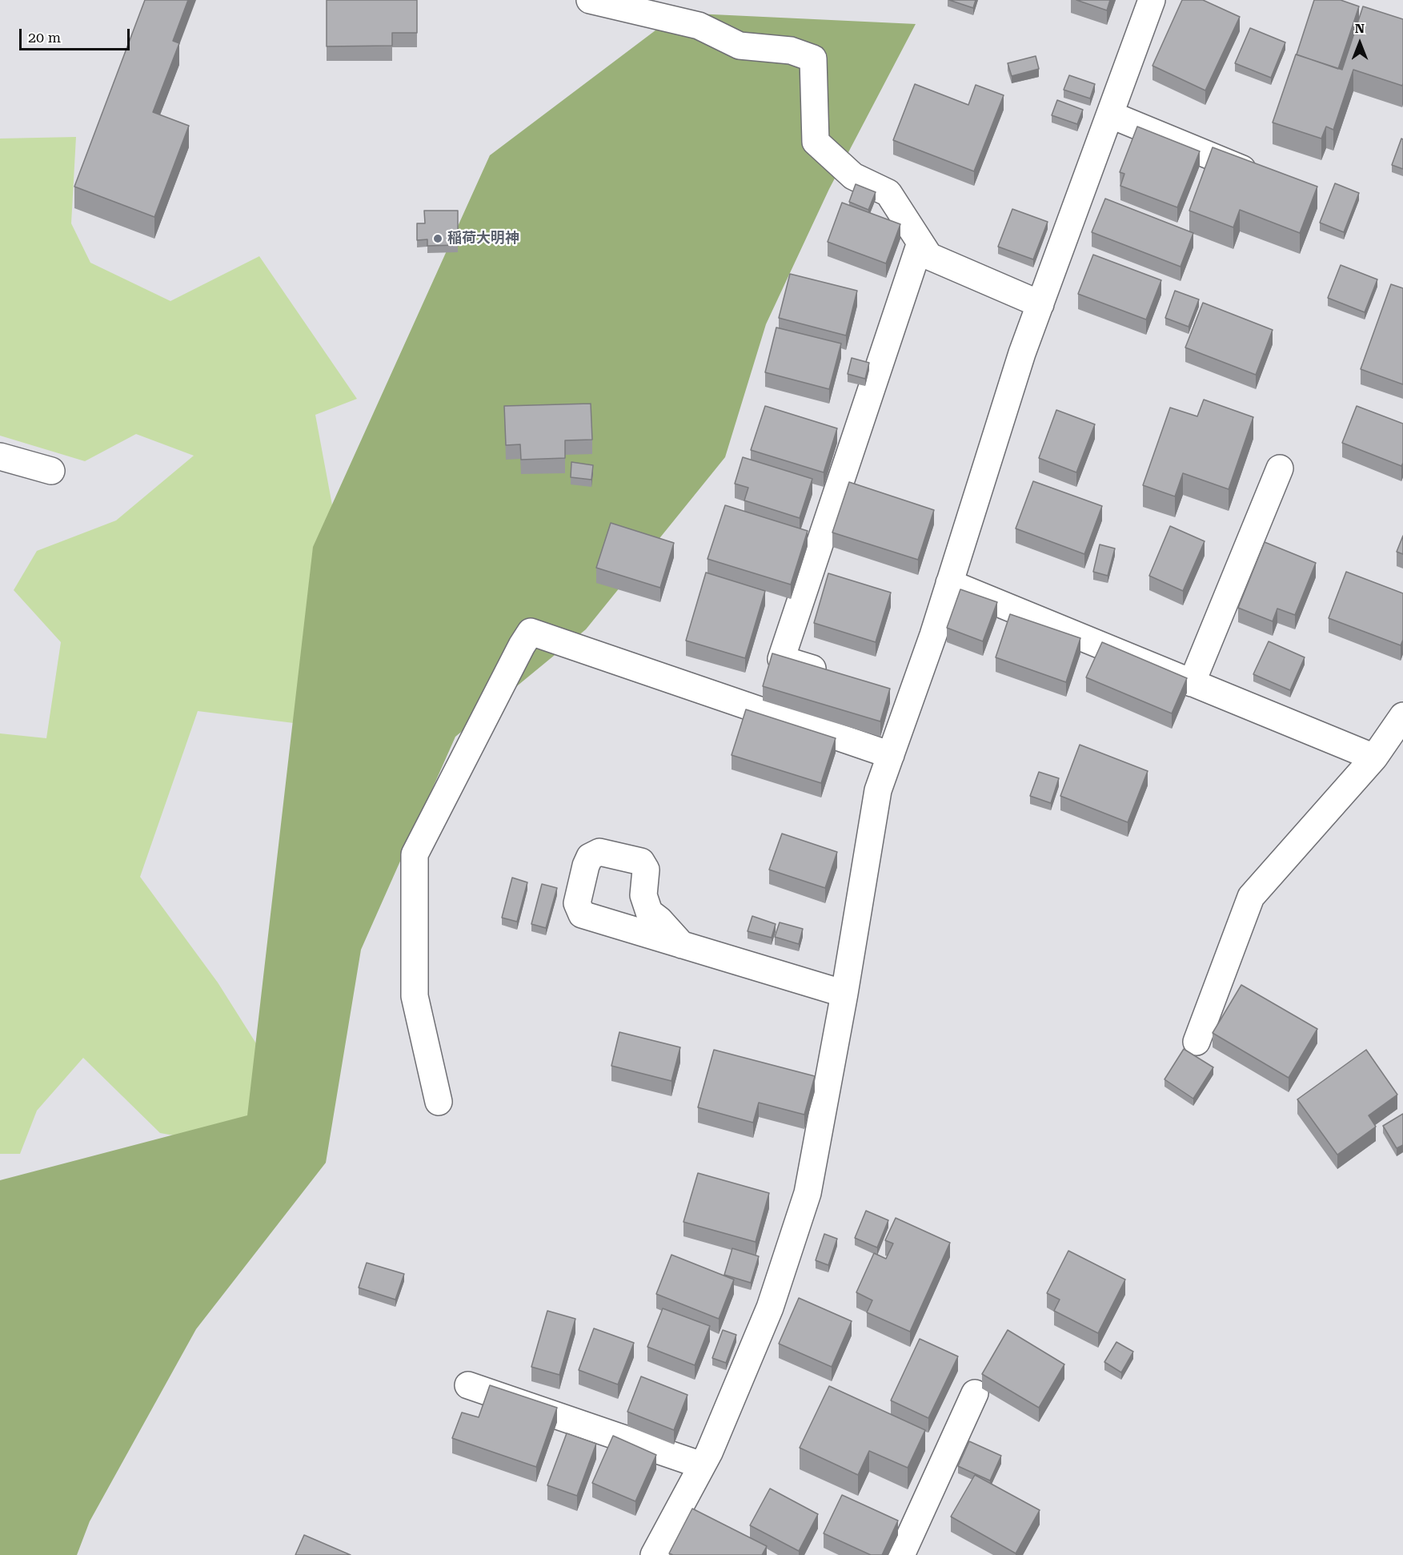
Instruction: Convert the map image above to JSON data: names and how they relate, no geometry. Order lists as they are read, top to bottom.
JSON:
{
  "places": ["稲荷大明神"],
  "scale_bar": "20 m",
  "north": "top"
}
